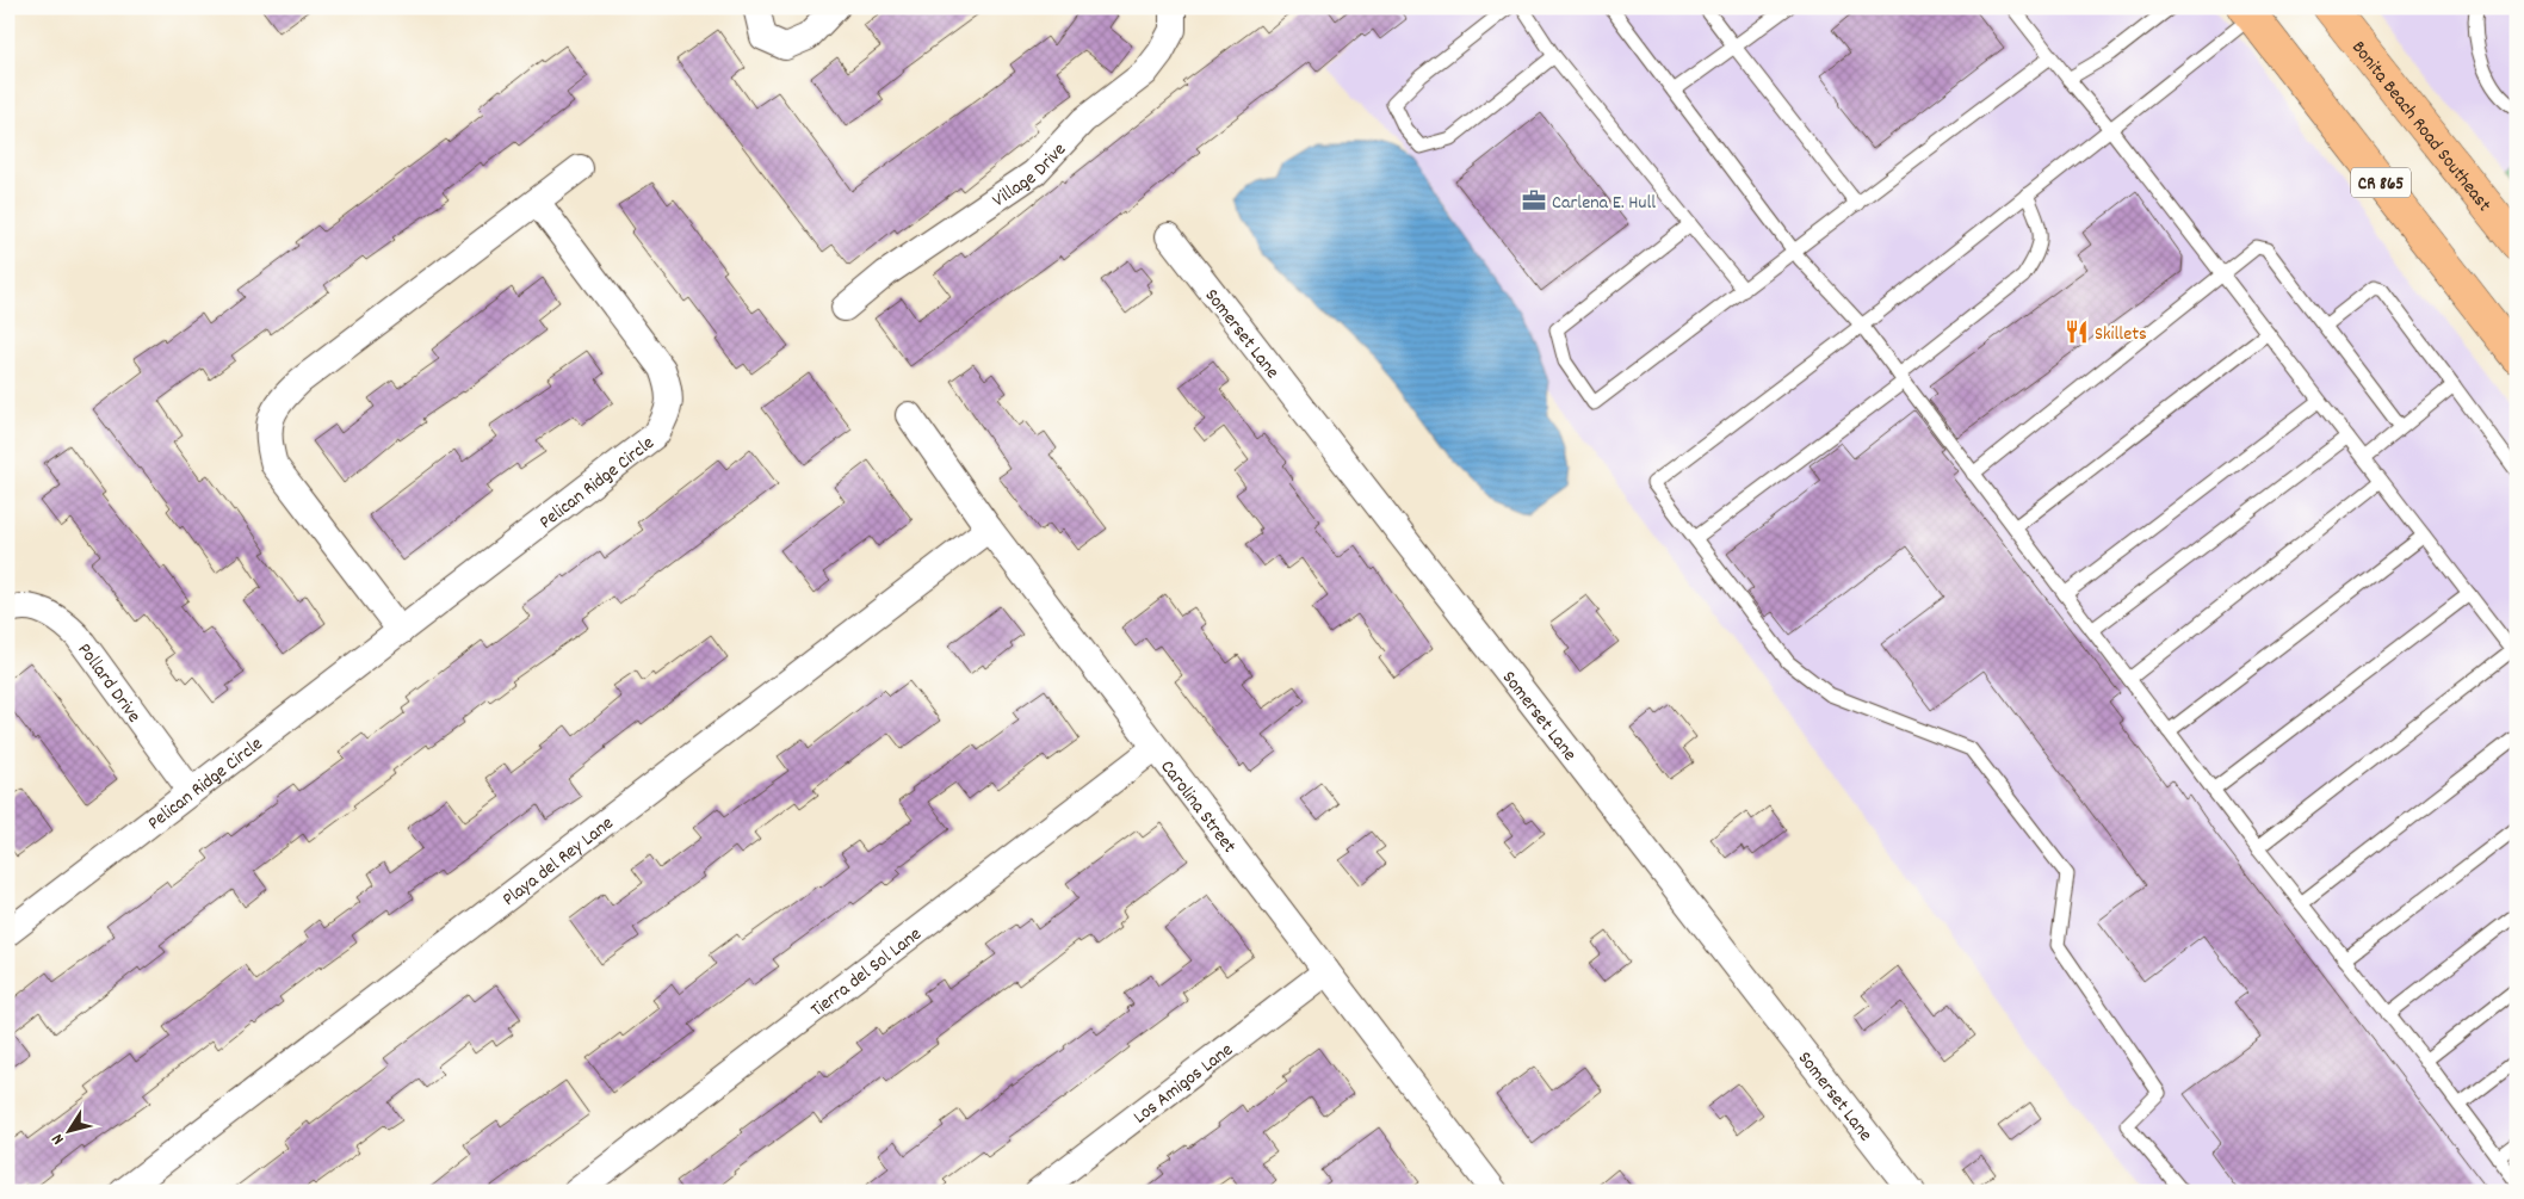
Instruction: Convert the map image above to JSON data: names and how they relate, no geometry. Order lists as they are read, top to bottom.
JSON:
{
  "streets": {
    "main road": ["Bonita Beach Road Southeast", "CR 865"],
    "street": [
      "Village Drive",
      "Somerset Lane",
      "Pelican Ridge Circle",
      "Pollard Drive",
      "Carolina Street",
      "Playa del Rey Lane",
      "Tierra del Sol Lane",
      "Los Amigos Lane"
    ]
  },
  "crossings": [
    ["Pelican Ridge Circle", "Pollard Drive"],
    ["Carolina Street", "Playa del Rey Lane"],
    ["Carolina Street", "Tierra del Sol Lane"],
    ["Carolina Street", "Los Amigos Lane"]
  ],
  "places": {
    "office": ["Carlena E. Hull"],
    "restaurant": ["Skillets"]
  },
  "north": "bottom left"
}
